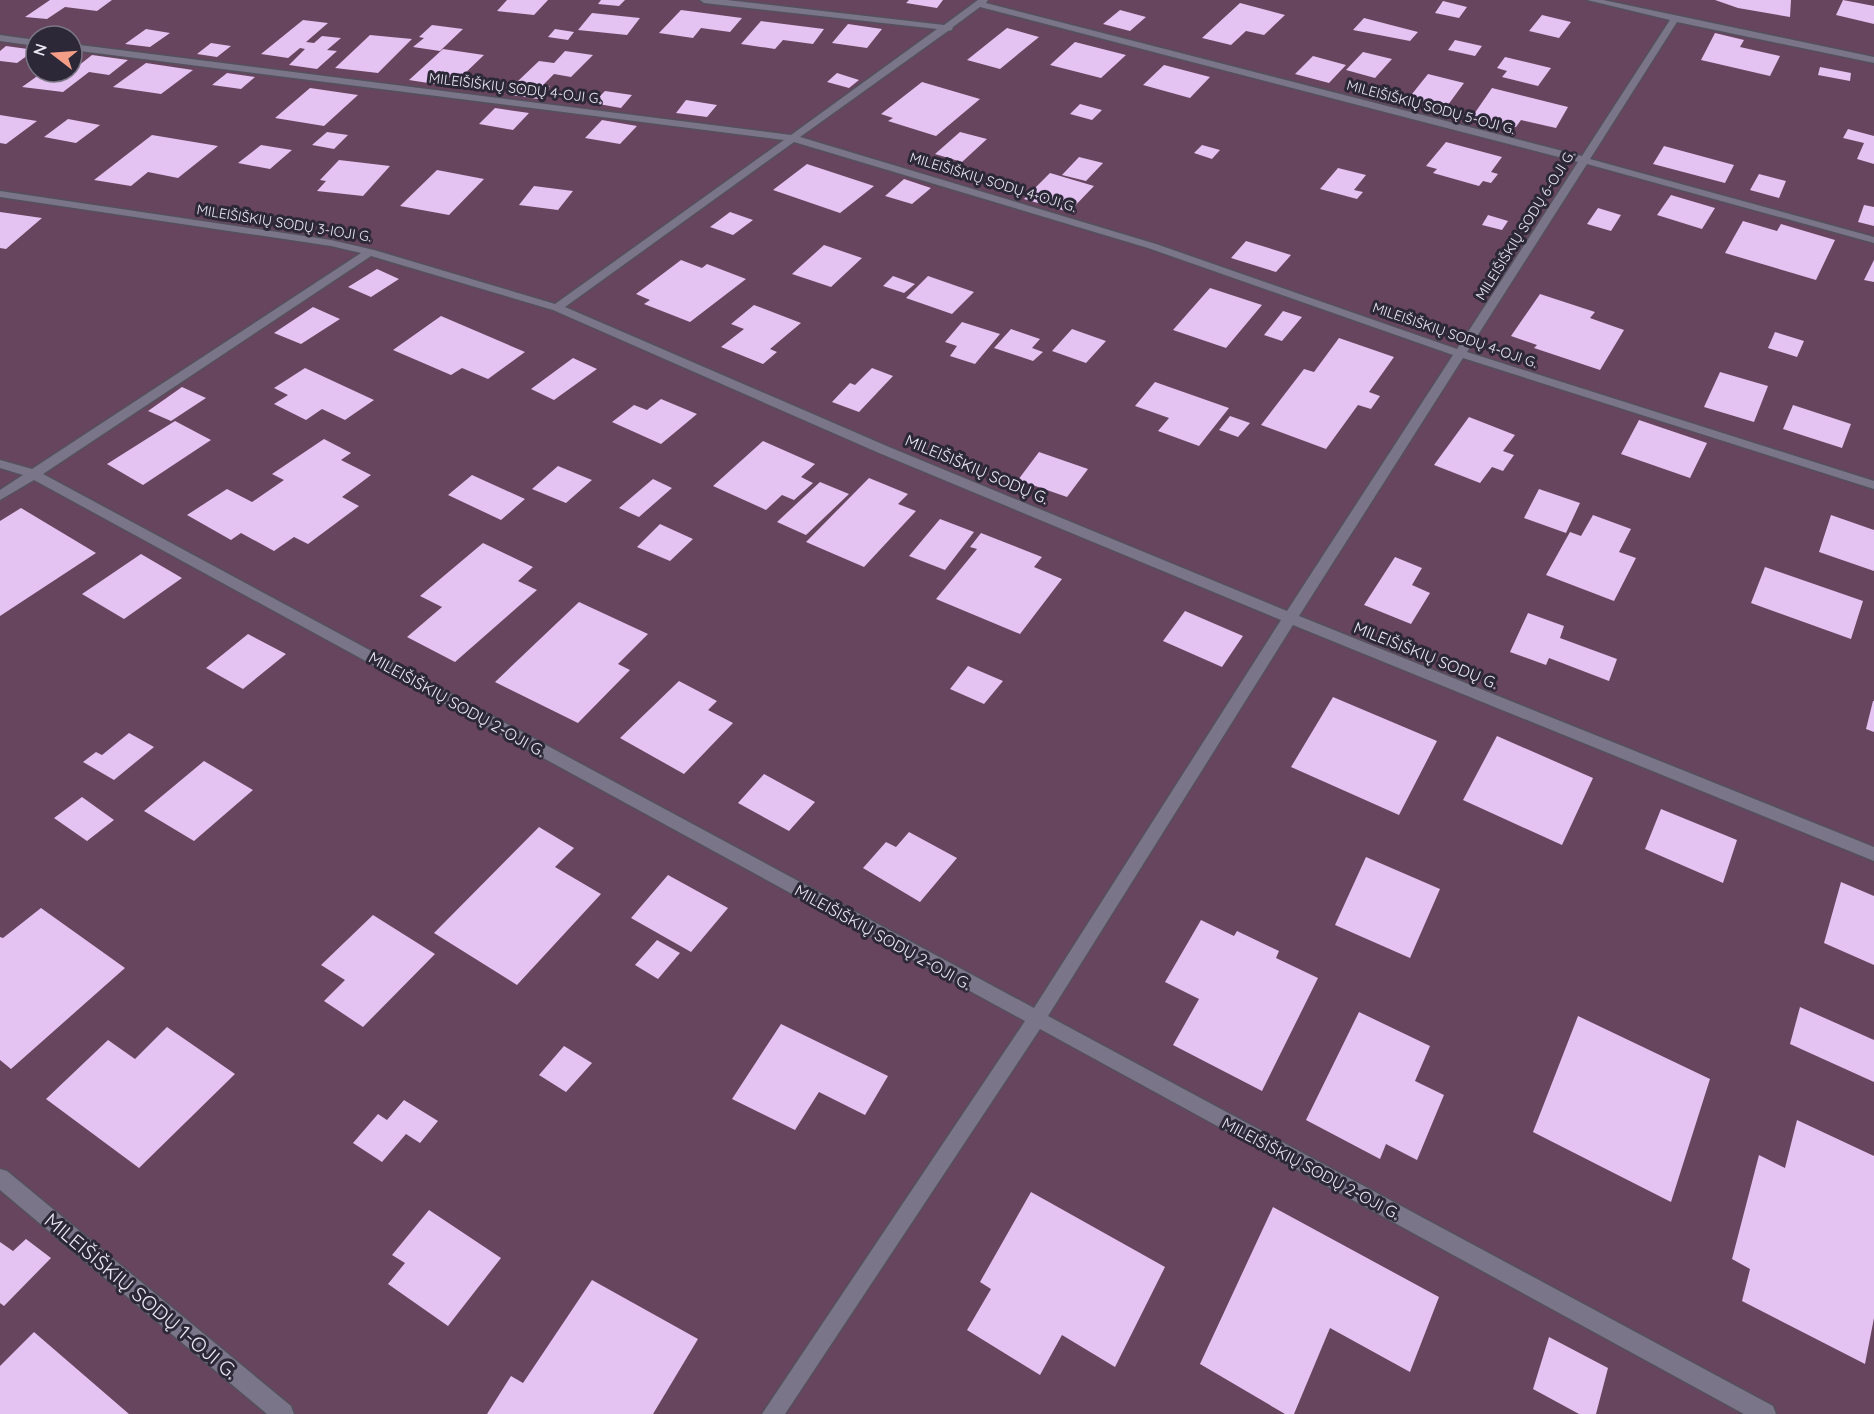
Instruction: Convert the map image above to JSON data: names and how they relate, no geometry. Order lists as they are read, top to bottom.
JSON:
{
  "streets": {
    "street": [
      "MILEIŠIŠKIŲ SODŲ 4-OJI G.",
      "MILEIŠIŠKIŲ SODŲ 5-OJI G.",
      "MILEIŠIŠKIŲ SODŲ 3-IOJI G.",
      "MILEIŠIŠKIŲ SODŲ 6-OJI G.",
      "MILEIŠIŠKIŲ SODŲ G.",
      "MILEIŠIŠKIŲ SODŲ 2-OJI G.",
      "MILEIŠIŠKIŲ SODŲ 1-OJI G."
    ]
  },
  "crossings": [
    ["MILEIŠIŠKIŲ SODŲ 4-OJI G.", "MILEIŠIŠKIŲ SODŲ 6-OJI G."],
    ["MILEIŠIŠKIŲ SODŲ 5-OJI G.", "MILEIŠIŠKIŲ SODŲ 6-OJI G."],
    ["MILEIŠIŠKIŲ SODŲ 3-IOJI G.", "MILEIŠIŠKIŲ SODŲ G."],
    ["MILEIŠIŠKIŲ SODŲ 6-OJI G.", "MILEIŠIŠKIŲ SODŲ G."],
    ["MILEIŠIŠKIŲ SODŲ 6-OJI G.", "MILEIŠIŠKIŲ SODŲ 2-OJI G."]
  ],
  "north": "left"
}
